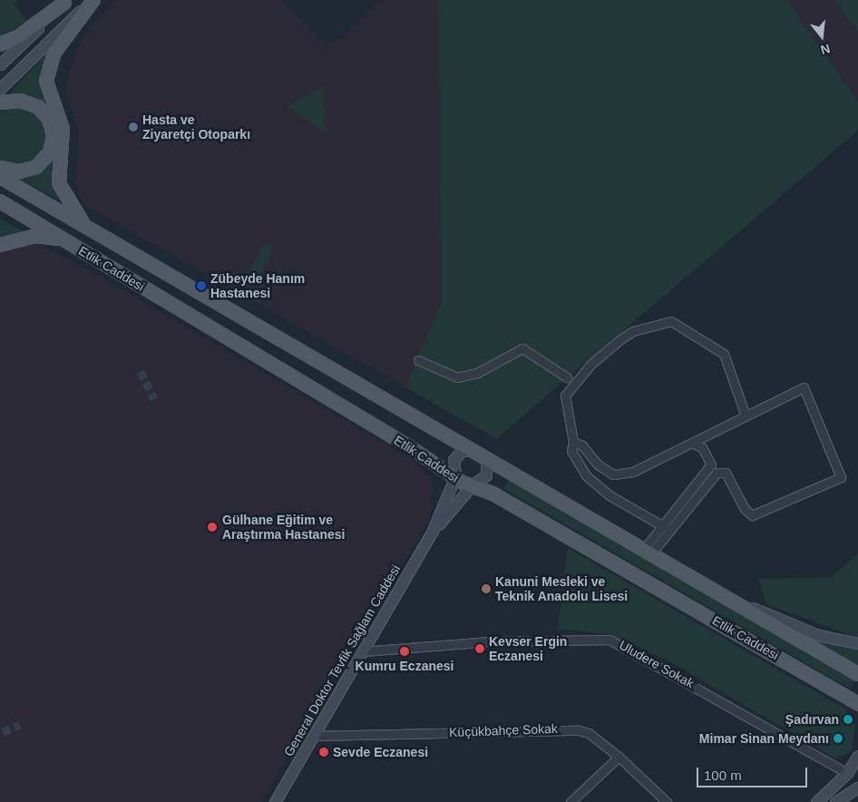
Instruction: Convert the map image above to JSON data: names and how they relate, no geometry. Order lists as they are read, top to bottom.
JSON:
{
  "streets": {
    "main road": ["Etlik Caddesi", "General Doktor Tevfik Sağlam Caddesi"],
    "street": ["Uludere Sokak", "Küçükbahçe Sokak"]
  },
  "crossings": [
    ["Etlik Caddesi", "General Doktor Tevfik Sağlam Caddesi"],
    ["General Doktor Tevfik Sağlam Caddesi", "Uludere Sokak"],
    ["General Doktor Tevfik Sağlam Caddesi", "Küçükbahçe Sokak"]
  ],
  "places": [
    "Hasta ve Ziyaretçi Otoparkı",
    "Zübeyde Hanım Hastanesi",
    "Gülhane Eğitim ve Araştırma Hastanesi",
    "Kanuni Mesleki ve Teknik Anadolu Lisesi",
    "Kevser Ergin Eczanesi",
    "Kumru Eczanesi",
    "Şadırvan",
    "Mimar Sinan Meydanı",
    "Sevde Eczanesi"
  ],
  "scale_bar": "100 m",
  "north": "bottom"
}
